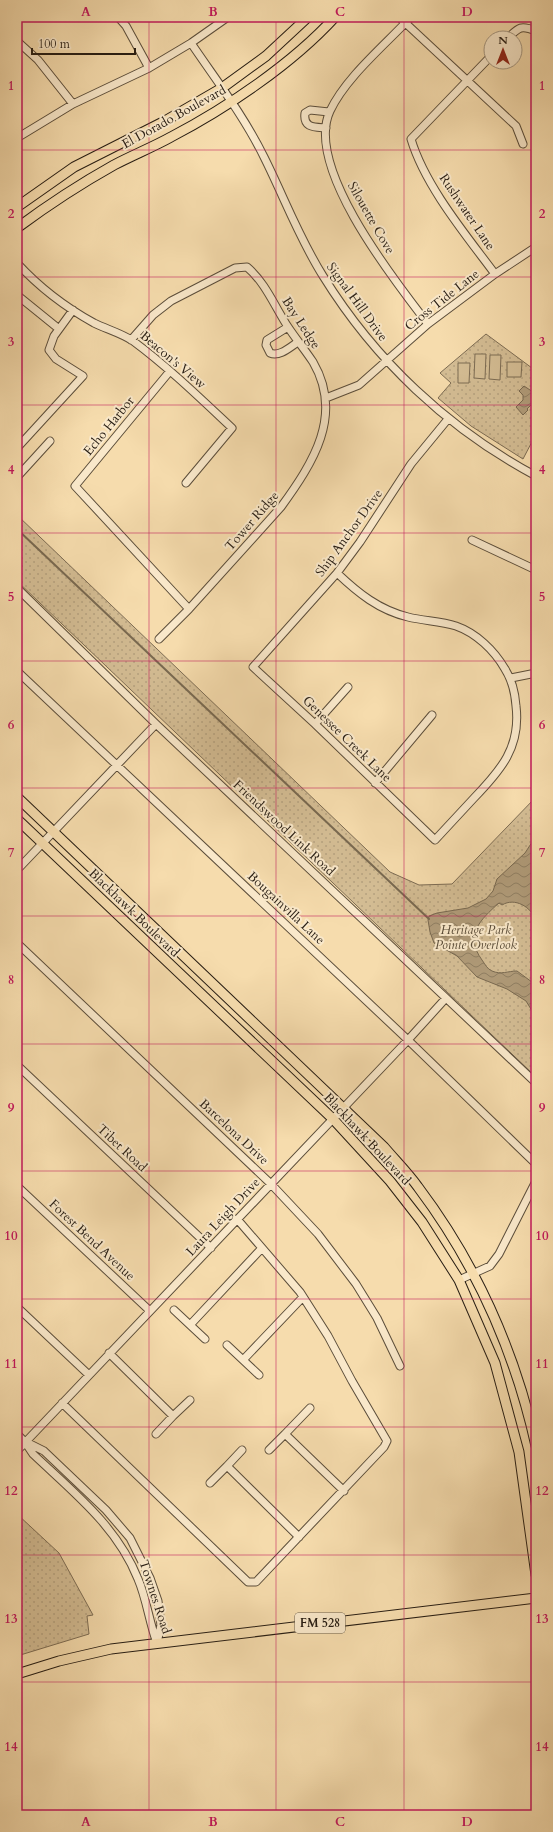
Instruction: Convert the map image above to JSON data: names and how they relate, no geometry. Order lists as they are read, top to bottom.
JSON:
{
  "streets": {
    "main road": ["El Dorado Boulevard", "Blackhawk Boulevard", "FM 528"],
    "street": [
      "Rushwater Lane",
      "Silouette Cove",
      "Cross Tide Lane",
      "Signal Hill Drive",
      "Bay Ledge",
      "Beacon's View",
      "Echo Harbor",
      "Tower Ridge",
      "Ship Anchor Drive",
      "Genessee Creek Lane",
      "Friendswood Link Road",
      "Bougainvilla Lane",
      "Barcelona Drive",
      "Tibet Road",
      "Laura Leigh Drive",
      "Forest Bend Avenue",
      "Townes Road"
    ]
  },
  "crossings": [
    ["El Dorado Boulevard", "Signal Hill Drive"],
    ["Rushwater Lane", "Cross Tide Lane"],
    ["Silouette Cove", "Cross Tide Lane"],
    ["Cross Tide Lane", "Signal Hill Drive"],
    ["Cross Tide Lane", "Bay Ledge"],
    ["Cross Tide Lane", "Tower Ridge"],
    ["Signal Hill Drive", "Ship Anchor Drive"],
    ["Bay Ledge", "Beacon's View"],
    ["Bay Ledge", "Tower Ridge"],
    ["Beacon's View", "Echo Harbor"],
    ["Echo Harbor", "Tower Ridge"],
    ["Ship Anchor Drive", "Genessee Creek Lane"],
    ["Friendswood Link Road", "Laura Leigh Drive"],
    ["Bougainvilla Lane", "Laura Leigh Drive"],
    ["Blackhawk Boulevard", "Laura Leigh Drive"],
    ["Barcelona Drive", "Laura Leigh Drive"],
    ["Tibet Road", "Laura Leigh Drive"],
    ["Laura Leigh Drive", "Forest Bend Avenue"],
    ["Laura Leigh Drive", "Townes Road"],
    ["Townes Road", "FM 528"]
  ],
  "parks": ["Heritage Park Pointe Overlook"],
  "scale_bar": "100 m",
  "north": "top",
  "grid": {
    "columns": [
      "A",
      "B",
      "C",
      "D"
    ],
    "rows": [
      "1",
      "2",
      "3",
      "4",
      "5",
      "6",
      "7",
      "8",
      "9",
      "10",
      "11",
      "12",
      "13",
      "14"
    ]
  }
}
